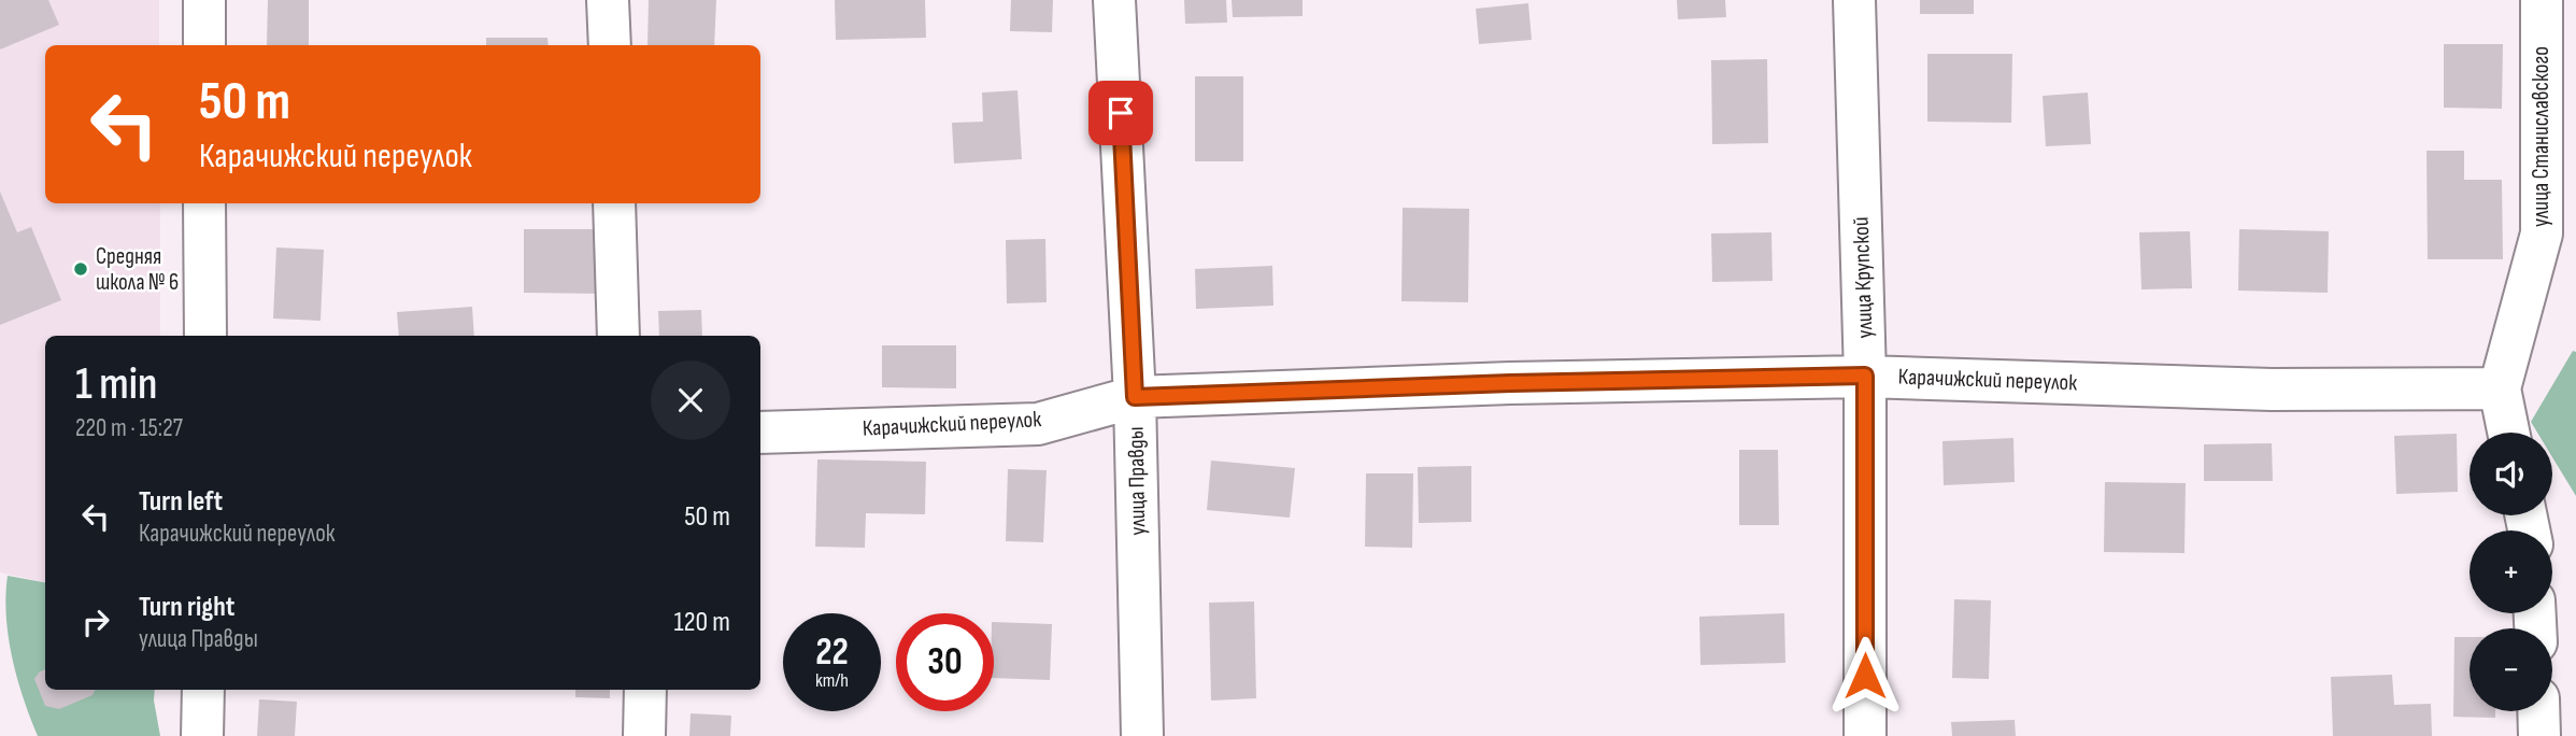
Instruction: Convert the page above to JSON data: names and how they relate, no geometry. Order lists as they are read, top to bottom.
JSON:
{
  "streets": {
    "street": [
      "улица Станиславского",
      "улица Крупской",
      "Карачижский переулок",
      "улица Правды"
    ]
  },
  "crossings": [
    ["улица Станиславского", "Карачижский переулок"],
    ["улица Крупской", "Карачижский переулок"],
    ["Карачижский переулок", "улица Правды"]
  ],
  "places": ["Средняя школа № 6"],
  "page": {
    "turn": ["50 m", "Карачижский переулок"],
    "heading": ["1 min", "220 m · 15:27"],
    "map_buttons": ["+", "−"],
    "list": [
      {
        "name": "Turn left",
        "note": "Карачижский переулок",
        "value": "50 m"
      },
      {
        "name": "Turn right",
        "note": "улица Правды",
        "value": "120 m"
      }
    ],
    "speed": "22 km/h",
    "limit": "30"
  }
}
